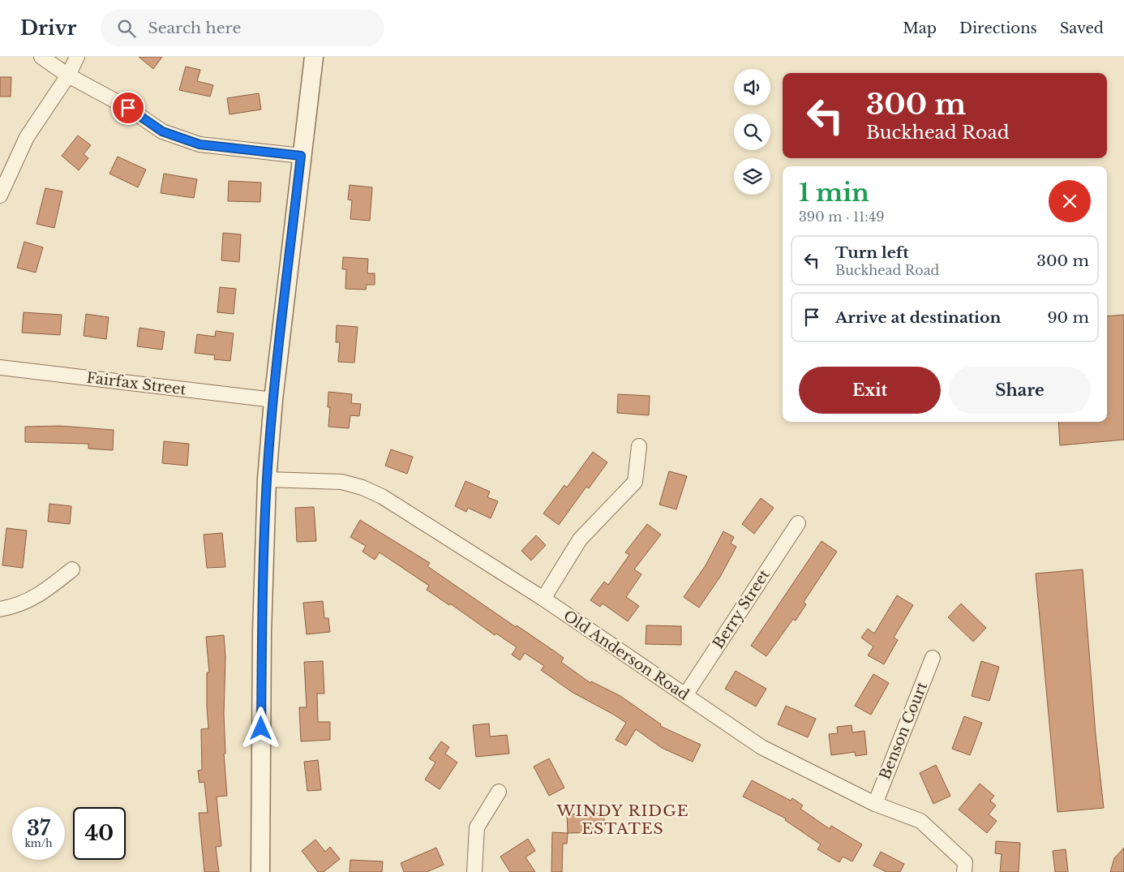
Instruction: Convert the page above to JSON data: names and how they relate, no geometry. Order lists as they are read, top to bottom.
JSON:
{
  "streets": {
    "street": [
      "Fairfax Street",
      "Berry Street",
      "Old Anderson Road",
      "Benson Court"
    ]
  },
  "crossings": [
    ["Berry Street", "Old Anderson Road"],
    ["Old Anderson Road", "Benson Court"]
  ],
  "districts": ["WINDY RIDGE ESTATES"],
  "page": {
    "header": "Drivr",
    "search": "Search here",
    "nav": ["Map", "Directions", "Saved"],
    "turn": ["300 m", "Buckhead Road"],
    "heading": ["1 min", "390 m · 11:49"],
    "list": [
      {
        "name": "Turn left",
        "note": "Buckhead Road",
        "value": "300 m"
      },
      {
        "name": "Arrive at destination",
        "value": "90 m"
      }
    ],
    "buttons": ["Exit", "Share"],
    "speed": "37 km/h",
    "limit": "40"
  }
}
